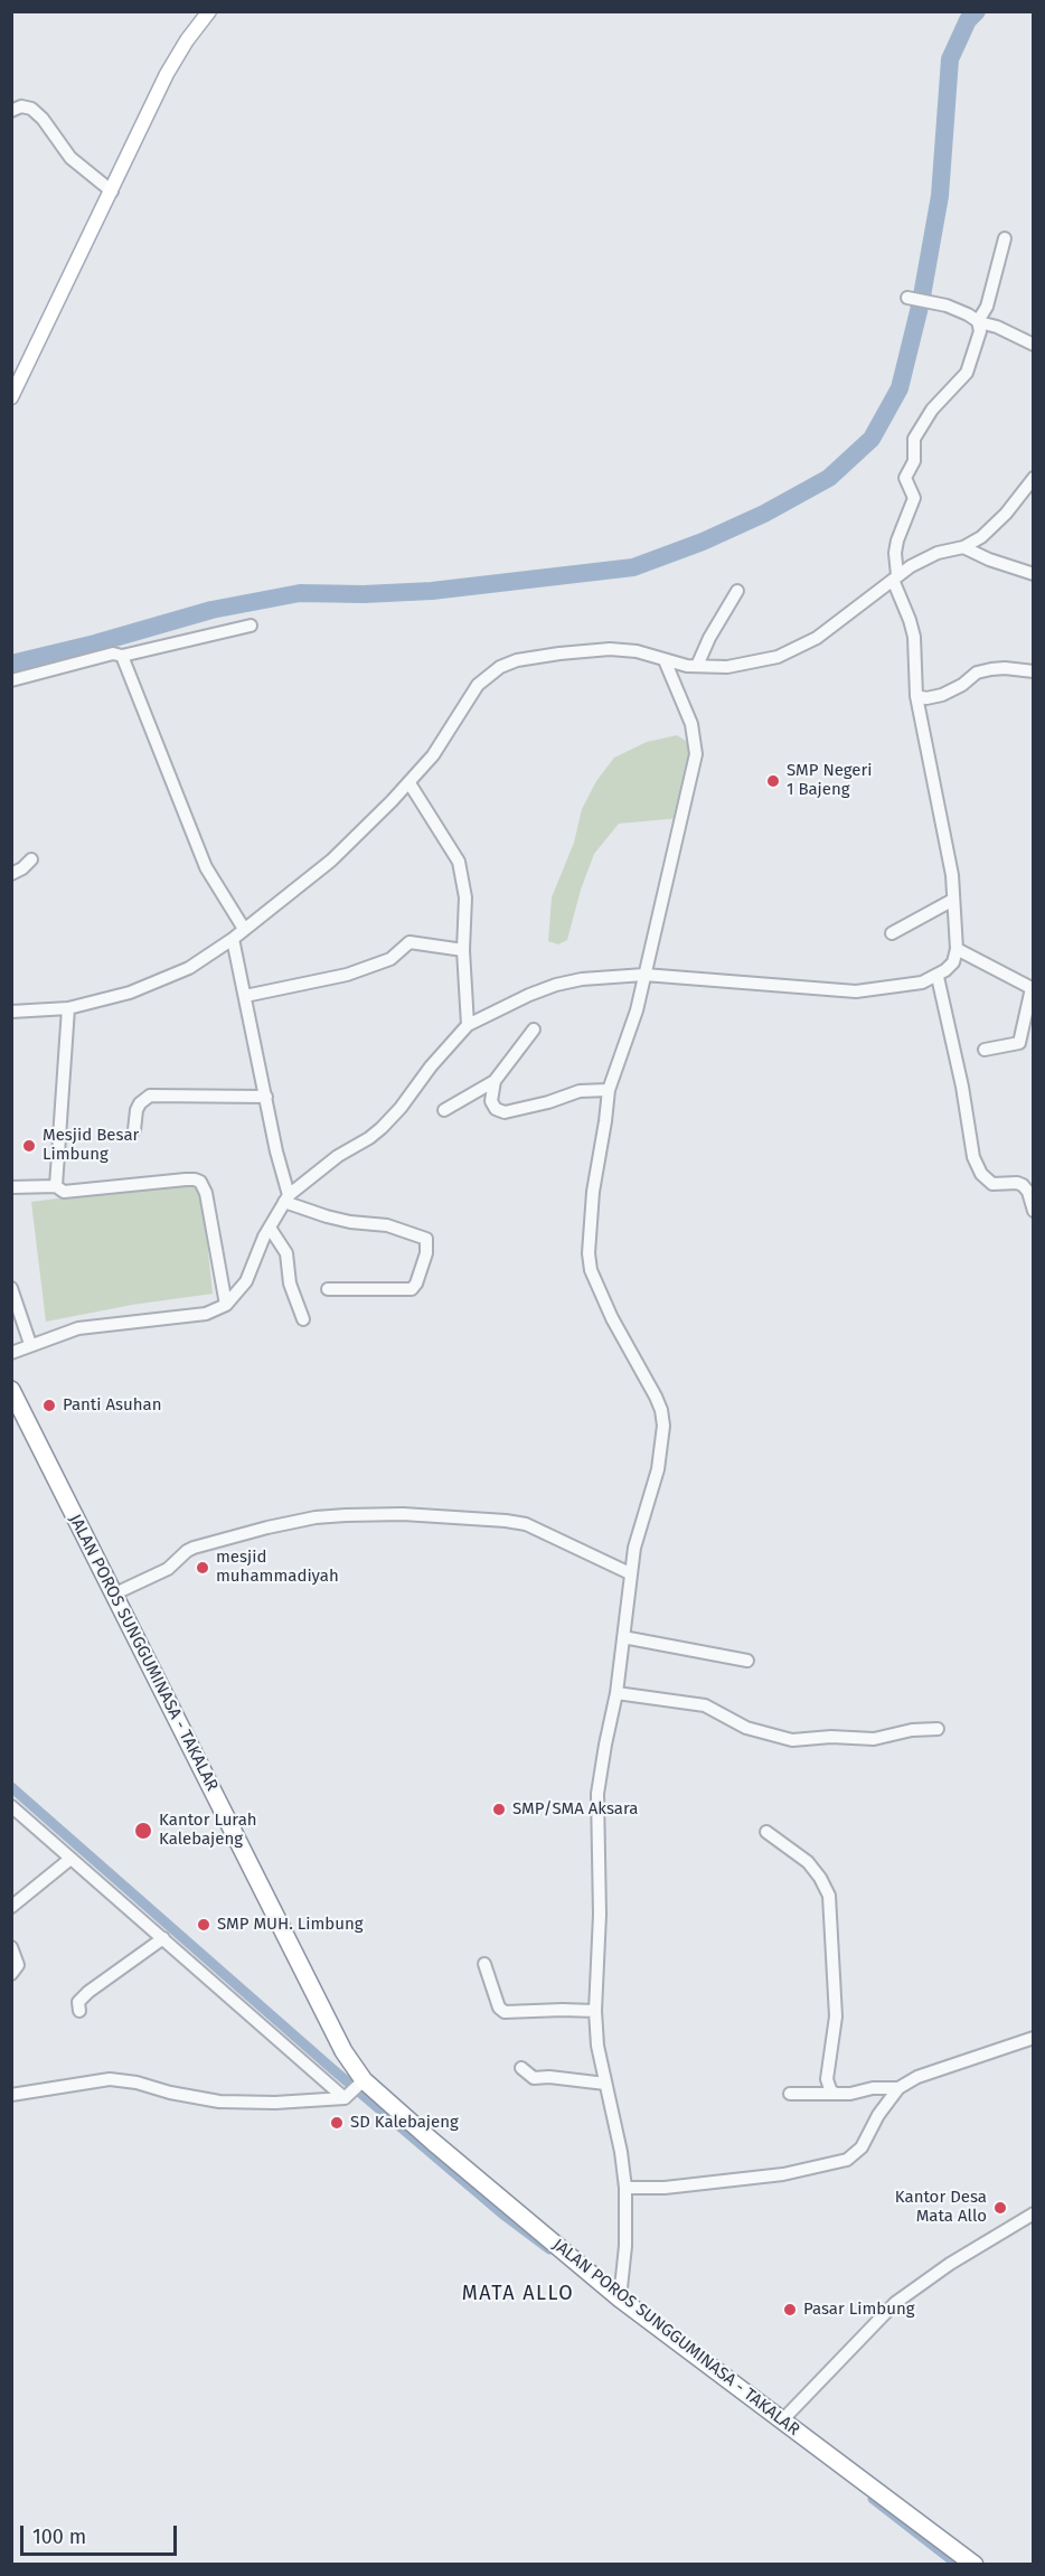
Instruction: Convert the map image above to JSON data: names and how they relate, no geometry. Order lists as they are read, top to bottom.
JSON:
{
  "streets": {
    "highway": ["JALAN POROS SUNGGUMINASA - TAKALAR"]
  },
  "districts": ["MATA ALLO"],
  "places": [
    "SMP Negeri 1 Bajeng",
    "Mesjid Besar Limbung",
    "Panti Asuhan",
    "mesjid muhammadiyah",
    "SMP/SMA Aksara",
    "Kantor Lurah Kalebajeng",
    "SMP MUH. Limbung",
    "SD Kalebajeng",
    "Kantor Desa Mata Allo",
    "Pasar Limbung"
  ],
  "scale_bar": "100 m"
}
